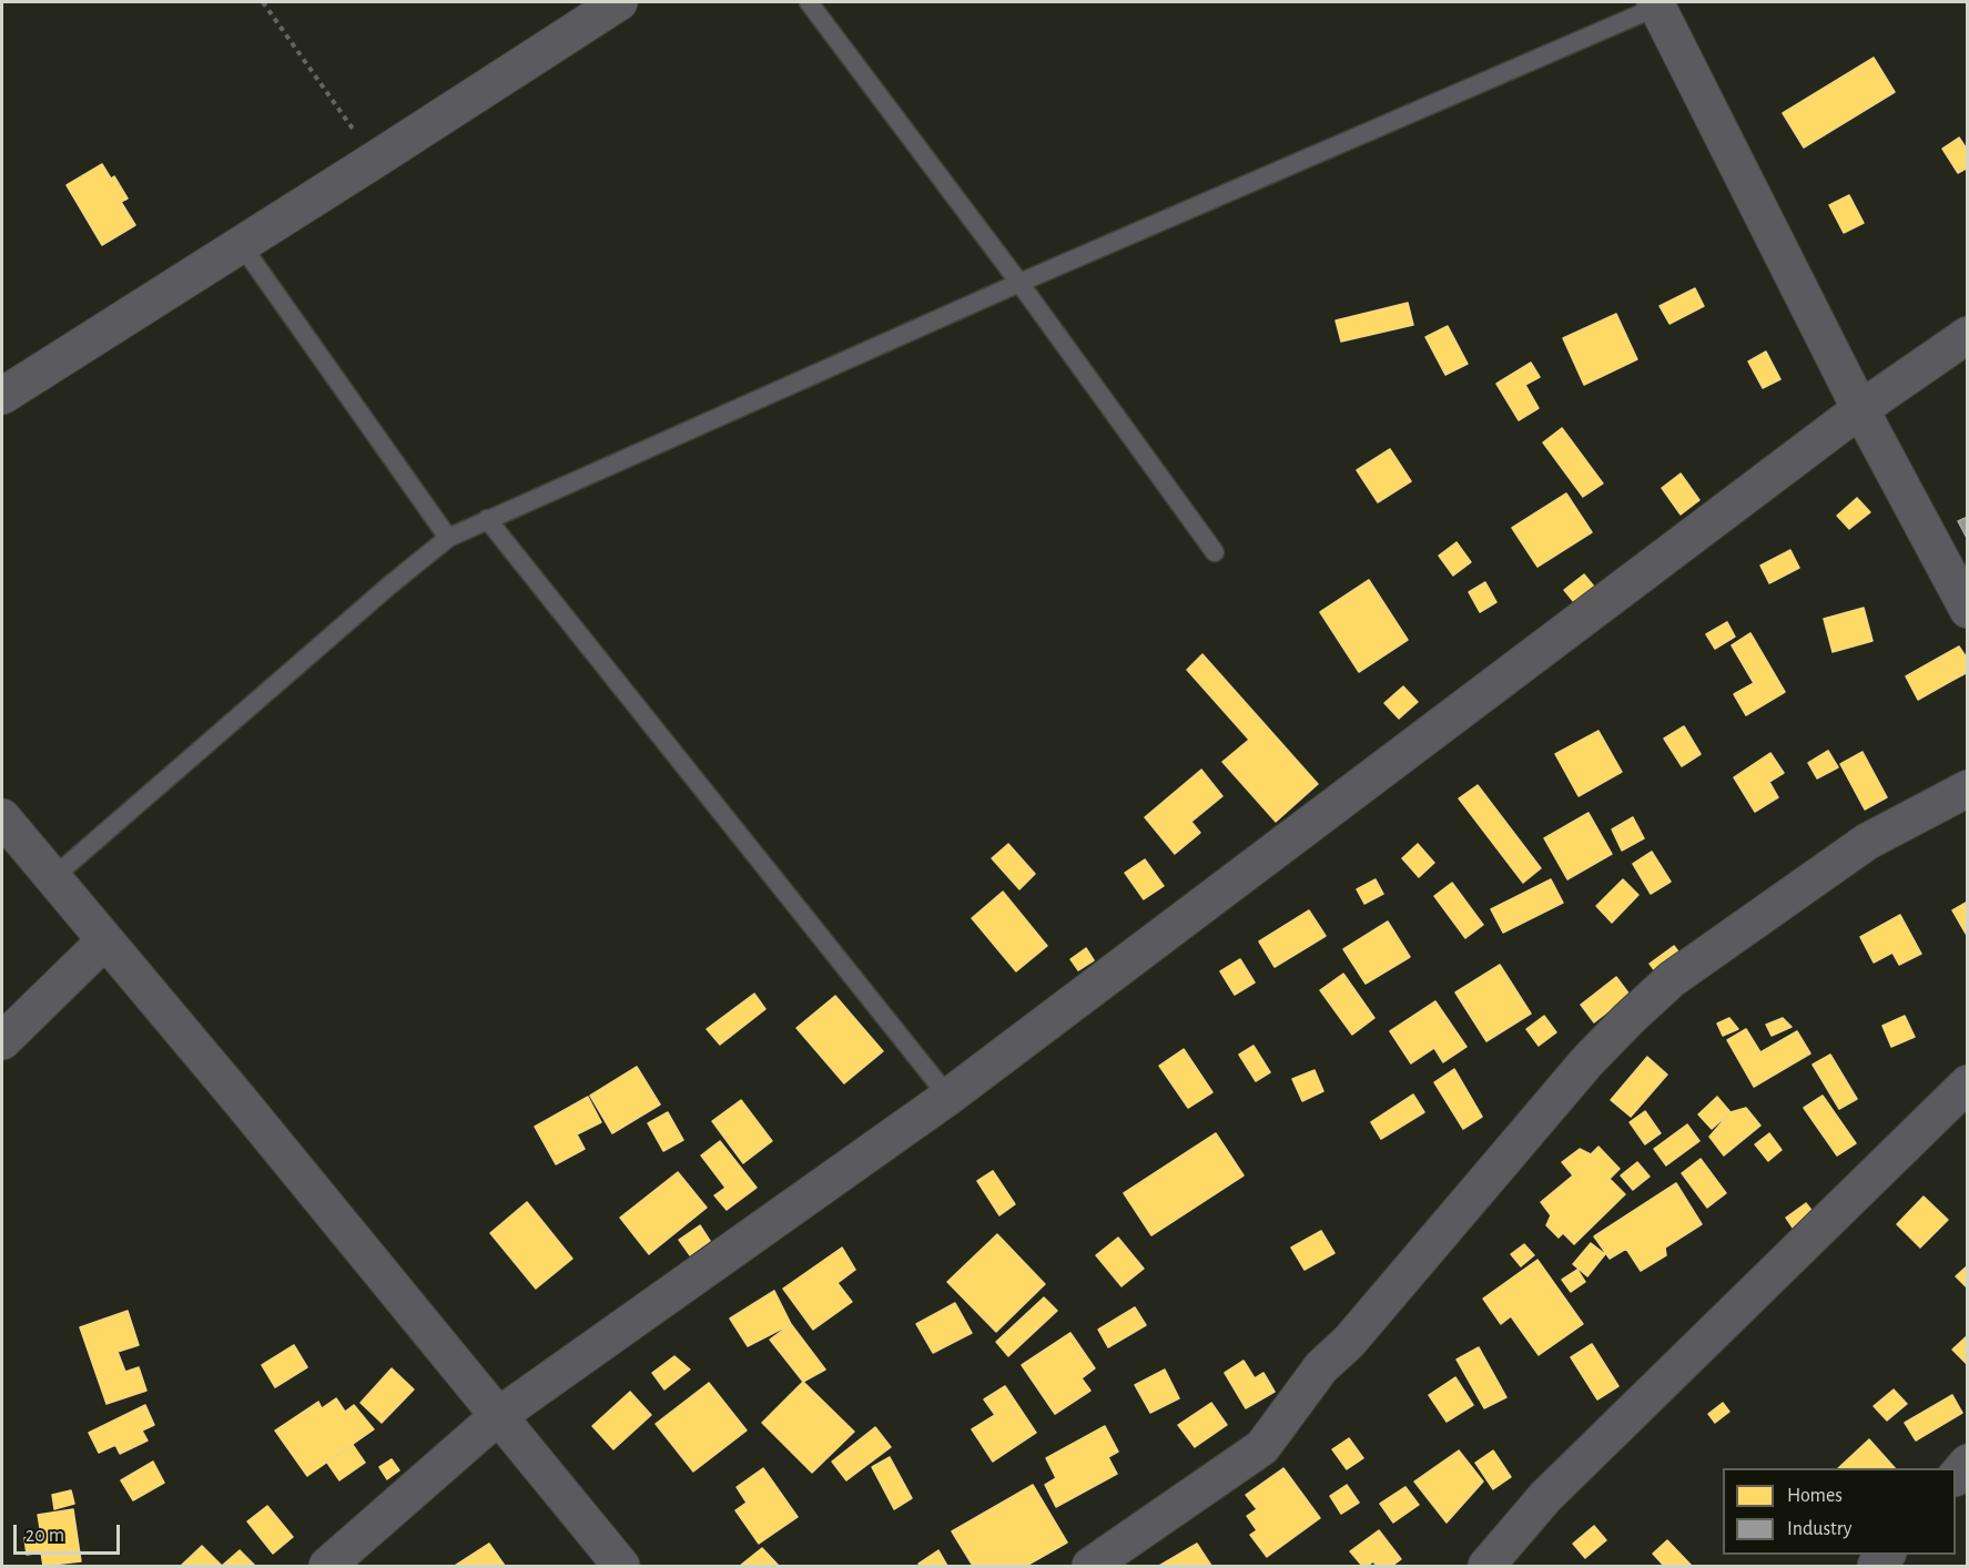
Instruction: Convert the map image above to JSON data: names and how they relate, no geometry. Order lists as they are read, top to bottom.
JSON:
{
  "legend": ["Homes", "Industry"],
  "scale_bar": "20 m"
}
